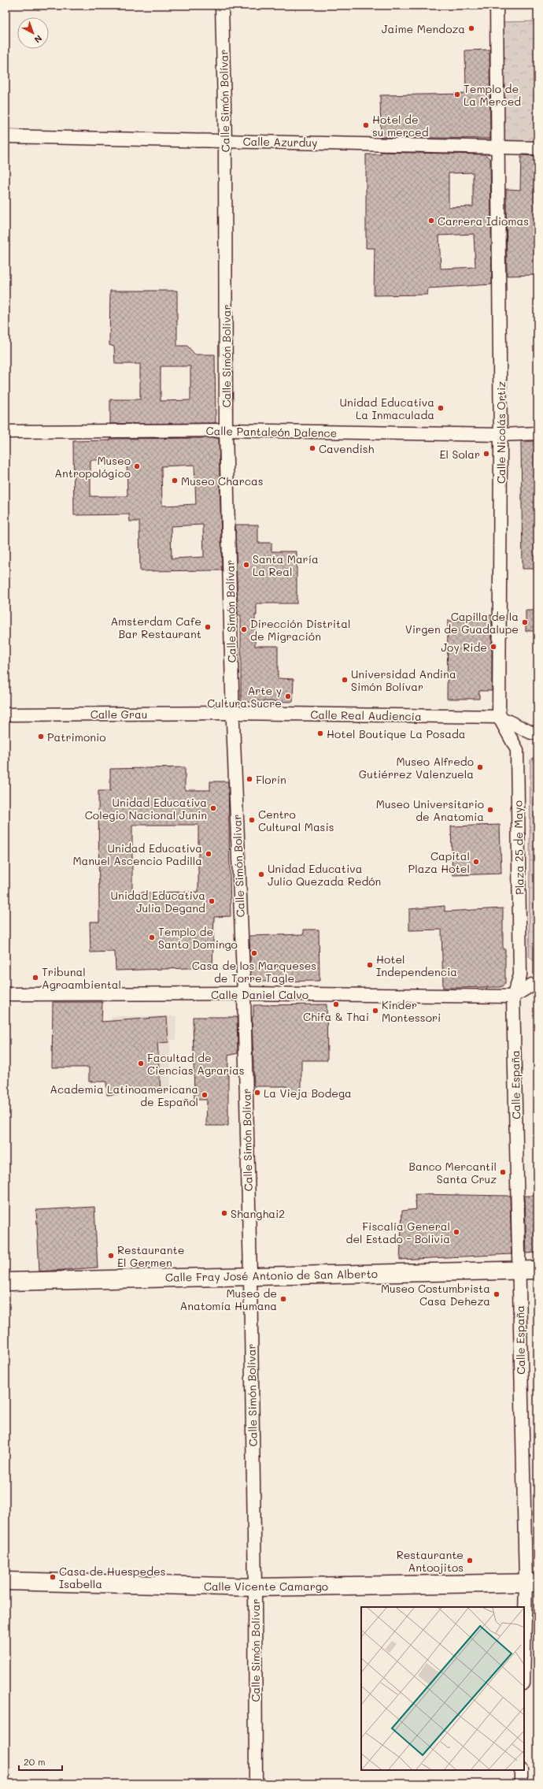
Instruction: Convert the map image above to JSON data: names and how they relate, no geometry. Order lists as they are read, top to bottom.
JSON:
{
  "streets": {
    "main road": ["Calle Fray José Antonio de San Alberto", "Calle Vicente Camargo"],
    "street": [
      "Calle Simón Bolívar",
      "Calle Azurduy",
      "Calle Pantaleón Dalence",
      "Calle Nicolás Ortiz",
      "Calle Grau",
      "Calle Real Audiencia",
      "Plaza 25 de Mayo",
      "Calle Daniel Calvo",
      "Calle España"
    ]
  },
  "crossings": [
    ["Calle Simón Bolívar", "Calle Azurduy"],
    ["Calle Simón Bolívar", "Calle Pantaleón Dalence"],
    ["Calle Simón Bolívar", "Calle Grau"],
    ["Calle Simón Bolívar", "Calle Real Audiencia"],
    ["Calle Simón Bolívar", "Calle Daniel Calvo"],
    ["Calle Simón Bolívar", "Calle Fray José Antonio de San Alberto"],
    ["Calle Simón Bolívar", "Calle Vicente Camargo"],
    ["Calle Azurduy", "Calle Nicolás Ortiz"],
    ["Calle Pantaleón Dalence", "Calle Nicolás Ortiz"],
    ["Calle Nicolás Ortiz", "Calle Real Audiencia"],
    ["Calle Nicolás Ortiz", "Plaza 25 de Mayo"],
    ["Calle Grau", "Calle Real Audiencia"],
    ["Calle Real Audiencia", "Plaza 25 de Mayo"],
    ["Plaza 25 de Mayo", "Calle Daniel Calvo"],
    ["Plaza 25 de Mayo", "Calle España"],
    ["Calle Daniel Calvo", "Calle España"],
    ["Calle España", "Calle Fray José Antonio de San Alberto"],
    ["Calle España", "Calle Vicente Camargo"]
  ],
  "places": [
    "Jaime Mendoza",
    "Templo de La Merced",
    "Hotel de su merced",
    "Carrera Idiomas",
    "Unidad Educativa La Inmaculada",
    "Cavendish",
    "El Solar",
    "Museo Antropológico",
    "Museo Charcas",
    "Santa María La Real",
    "Capilla de la Virgen de Guadalupe",
    "Amsterdam Cafe Bar Restaurant",
    "Dirección Distrital de Migración",
    "Joy Ride",
    "Universidad Andina Simón Bolívar",
    "Arte y Cultura Sucre",
    "Hotel Boutique La Posada",
    "Patrimonio",
    "Museo Alfredo Gutiérrez Valenzuela",
    "Florín",
    "Unidad Educativa Colegio Nacional Junin",
    "Museo Universitario de Anatomia",
    "Centro Cultural Masis",
    "Unidad Educativa Manuel Ascencio Padilla",
    "Capital Plaza Hotel",
    "Unidad Educativa Julio Quezada Redón",
    "Unidad Educativa Julia Degand",
    "Templo de Santo Domingo",
    "Casa de los Marqueses de Torre Tagle",
    "Hotel Independencia",
    "Tribunal Agroambiental",
    "Chifa & Thai",
    "Kinder Montessori",
    "Facultad de Ciencias Agrarias",
    "La Vieja Bodega",
    "Academia Latinoamericana de Español",
    "Banco Mercantil Santa Cruz",
    "Shanghai2",
    "Fiscalía General del Estado - Bolivia",
    "Restaurante El Germen",
    "Museo Costumbrista Casa Deheza",
    "Museo de Anatomía Humana",
    "Restaurante Antoojitos",
    "Casa de Huespedes Isabella"
  ],
  "scale_bar": "20 m",
  "north": "bottom right"
}
